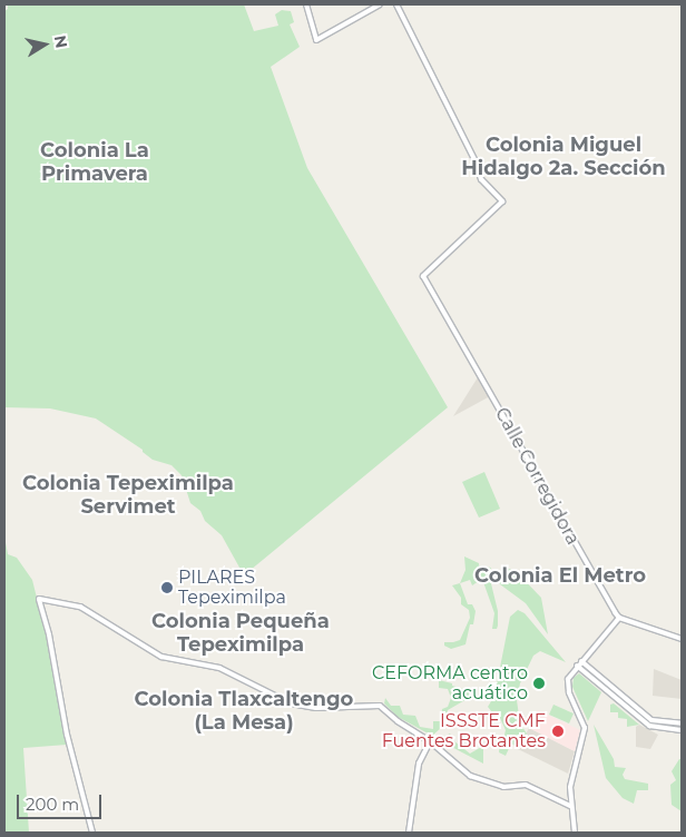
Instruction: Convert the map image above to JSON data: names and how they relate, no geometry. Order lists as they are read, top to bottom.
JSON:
{
  "streets": {
    "street": ["Calle Corregidora"]
  },
  "districts": [
    "Colonia Miguel Hidalgo 2a. Sección",
    "Colonia La Primavera",
    "Colonia Tepeximilpa Servimet",
    "Colonia El Metro",
    "Colonia Pequeña Tepeximilpa",
    "Colonia Tlaxcaltengo (La Mesa)"
  ],
  "places": ["PILARES Tepeximilpa", "CEFORMA centro acuático", "ISSSTE CMF Fuentes Brotantes"],
  "scale_bar": "200 m",
  "north": "right"
}
